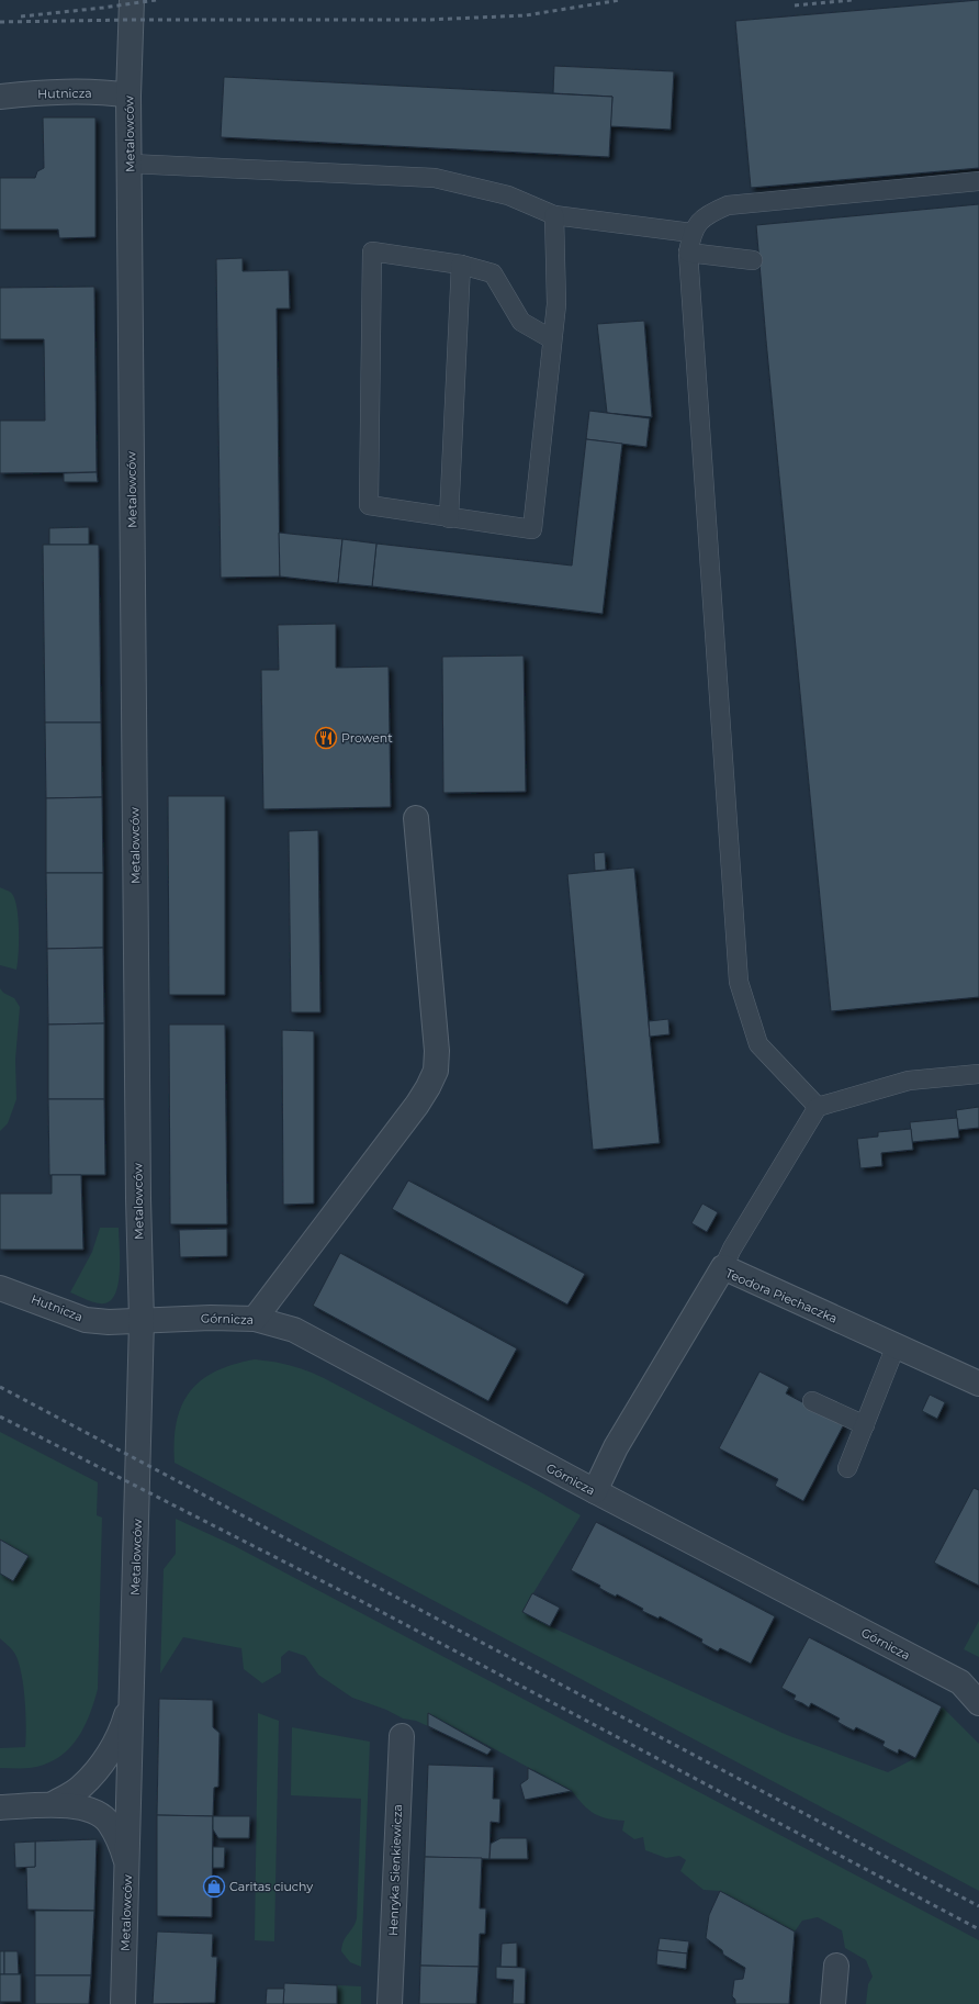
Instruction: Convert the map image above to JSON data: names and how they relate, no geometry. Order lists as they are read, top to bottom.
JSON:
{
  "streets": {
    "street": [
      "Hutnicza",
      "Metalowców",
      "Teodora Piechaczka",
      "Górnicza",
      "Henryka Sienkiewicza"
    ]
  },
  "crossings": [
    ["Hutnicza", "Metalowców"],
    ["Hutnicza", "Górnicza"],
    ["Metalowców", "Górnicza"],
    ["Teodora Piechaczka", "Górnicza"]
  ],
  "places": {
    "restaurant": ["Prowent"],
    "shop": ["Caritas ciuchy"]
  }
}
